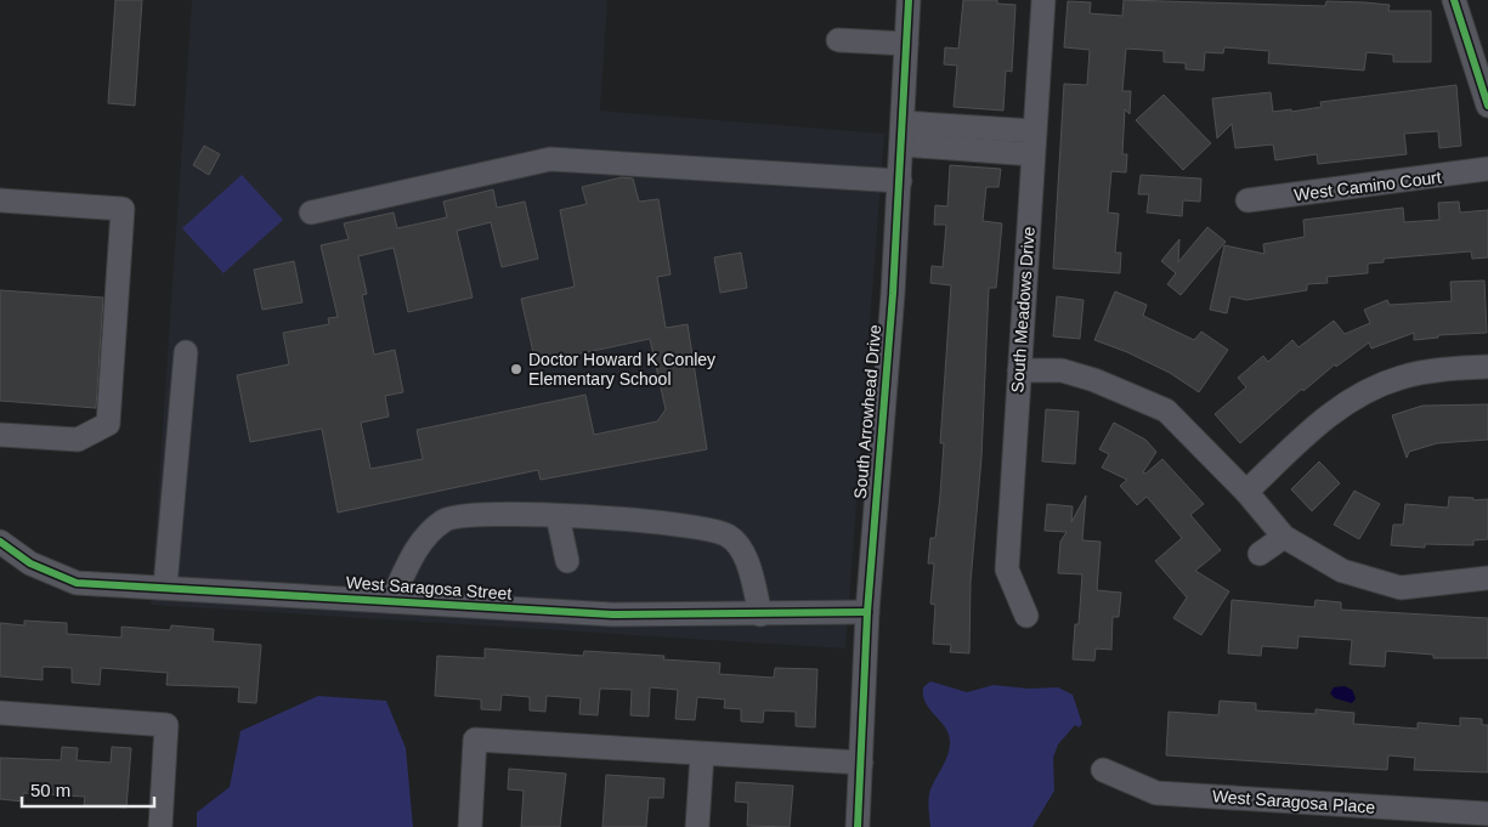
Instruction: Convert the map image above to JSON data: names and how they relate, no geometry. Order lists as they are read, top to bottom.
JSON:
{
  "streets": {
    "street": [
      "West Camino Court",
      "South Meadows Drive",
      "South Arrowhead Drive",
      "West Saragosa Street",
      "West Saragosa Place"
    ]
  },
  "crossings": [
    ["South Arrowhead Drive", "West Saragosa Street"]
  ],
  "places": ["Doctor Howard K Conley Elementary School"],
  "scale_bar": "50 m"
}
